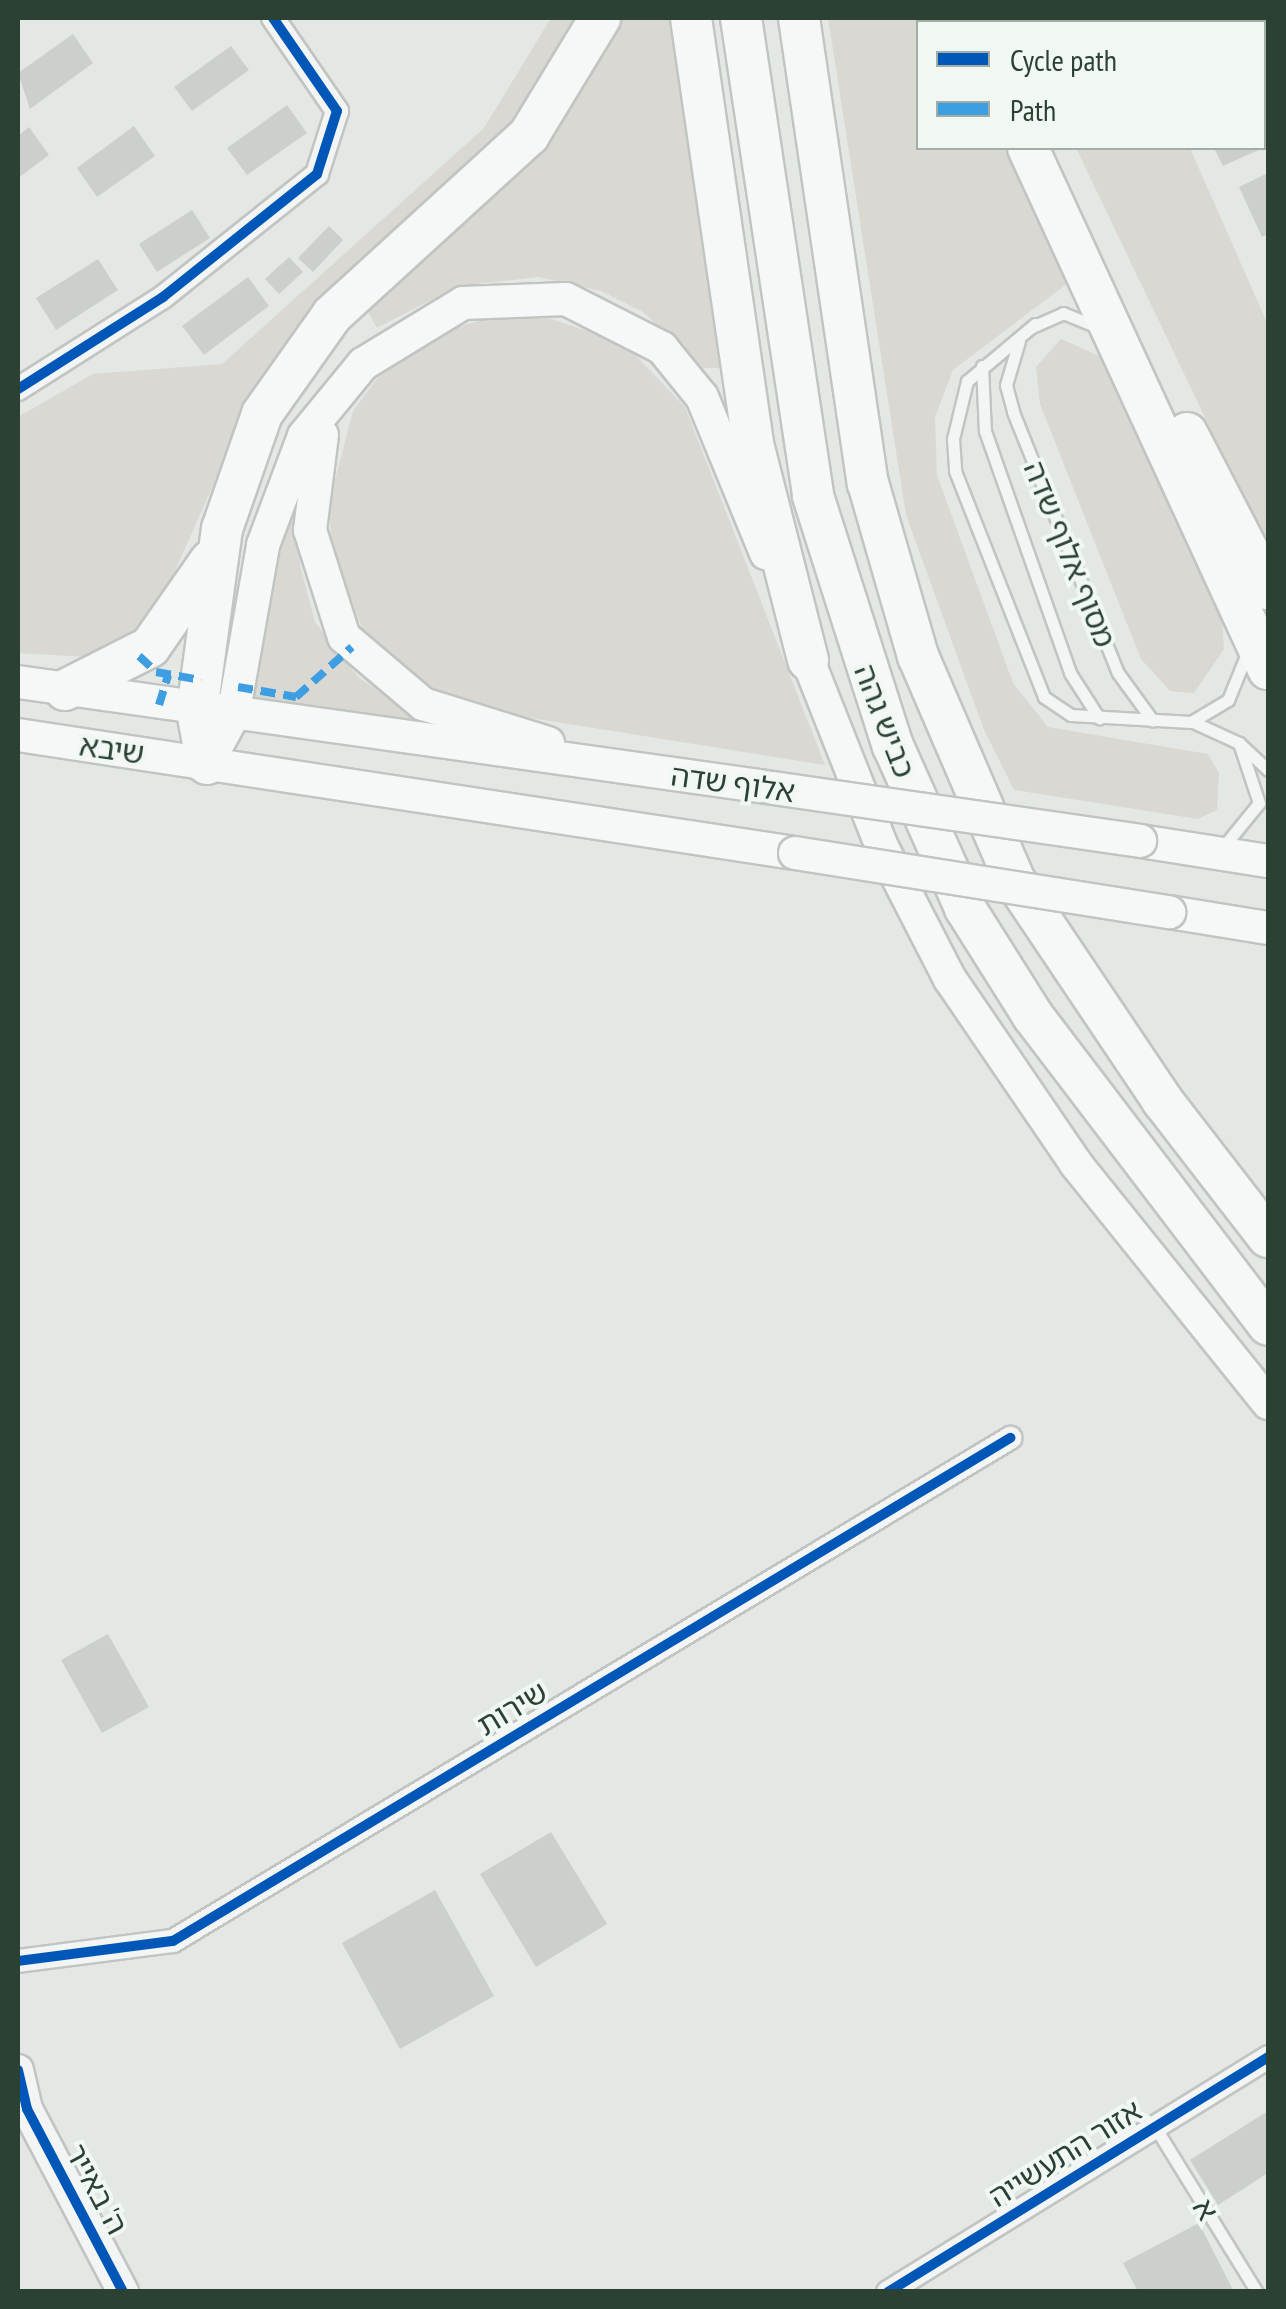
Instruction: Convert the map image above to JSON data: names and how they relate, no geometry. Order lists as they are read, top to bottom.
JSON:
{
  "streets": {
    "highway": ["כביש גהה"],
    "main road": ["שיבא", "אלוף שדה"],
    "street": ["שירות", "אזור התעשייה", "ה' באייר"],
    "lane": ["מסוף אלוף שדה", "א"]
  },
  "crossings": [
    ["שיבא", "אלוף שדה"],
    ["אזור התעשייה", "א"]
  ],
  "legend": ["Cycle path", "Path"]
}
